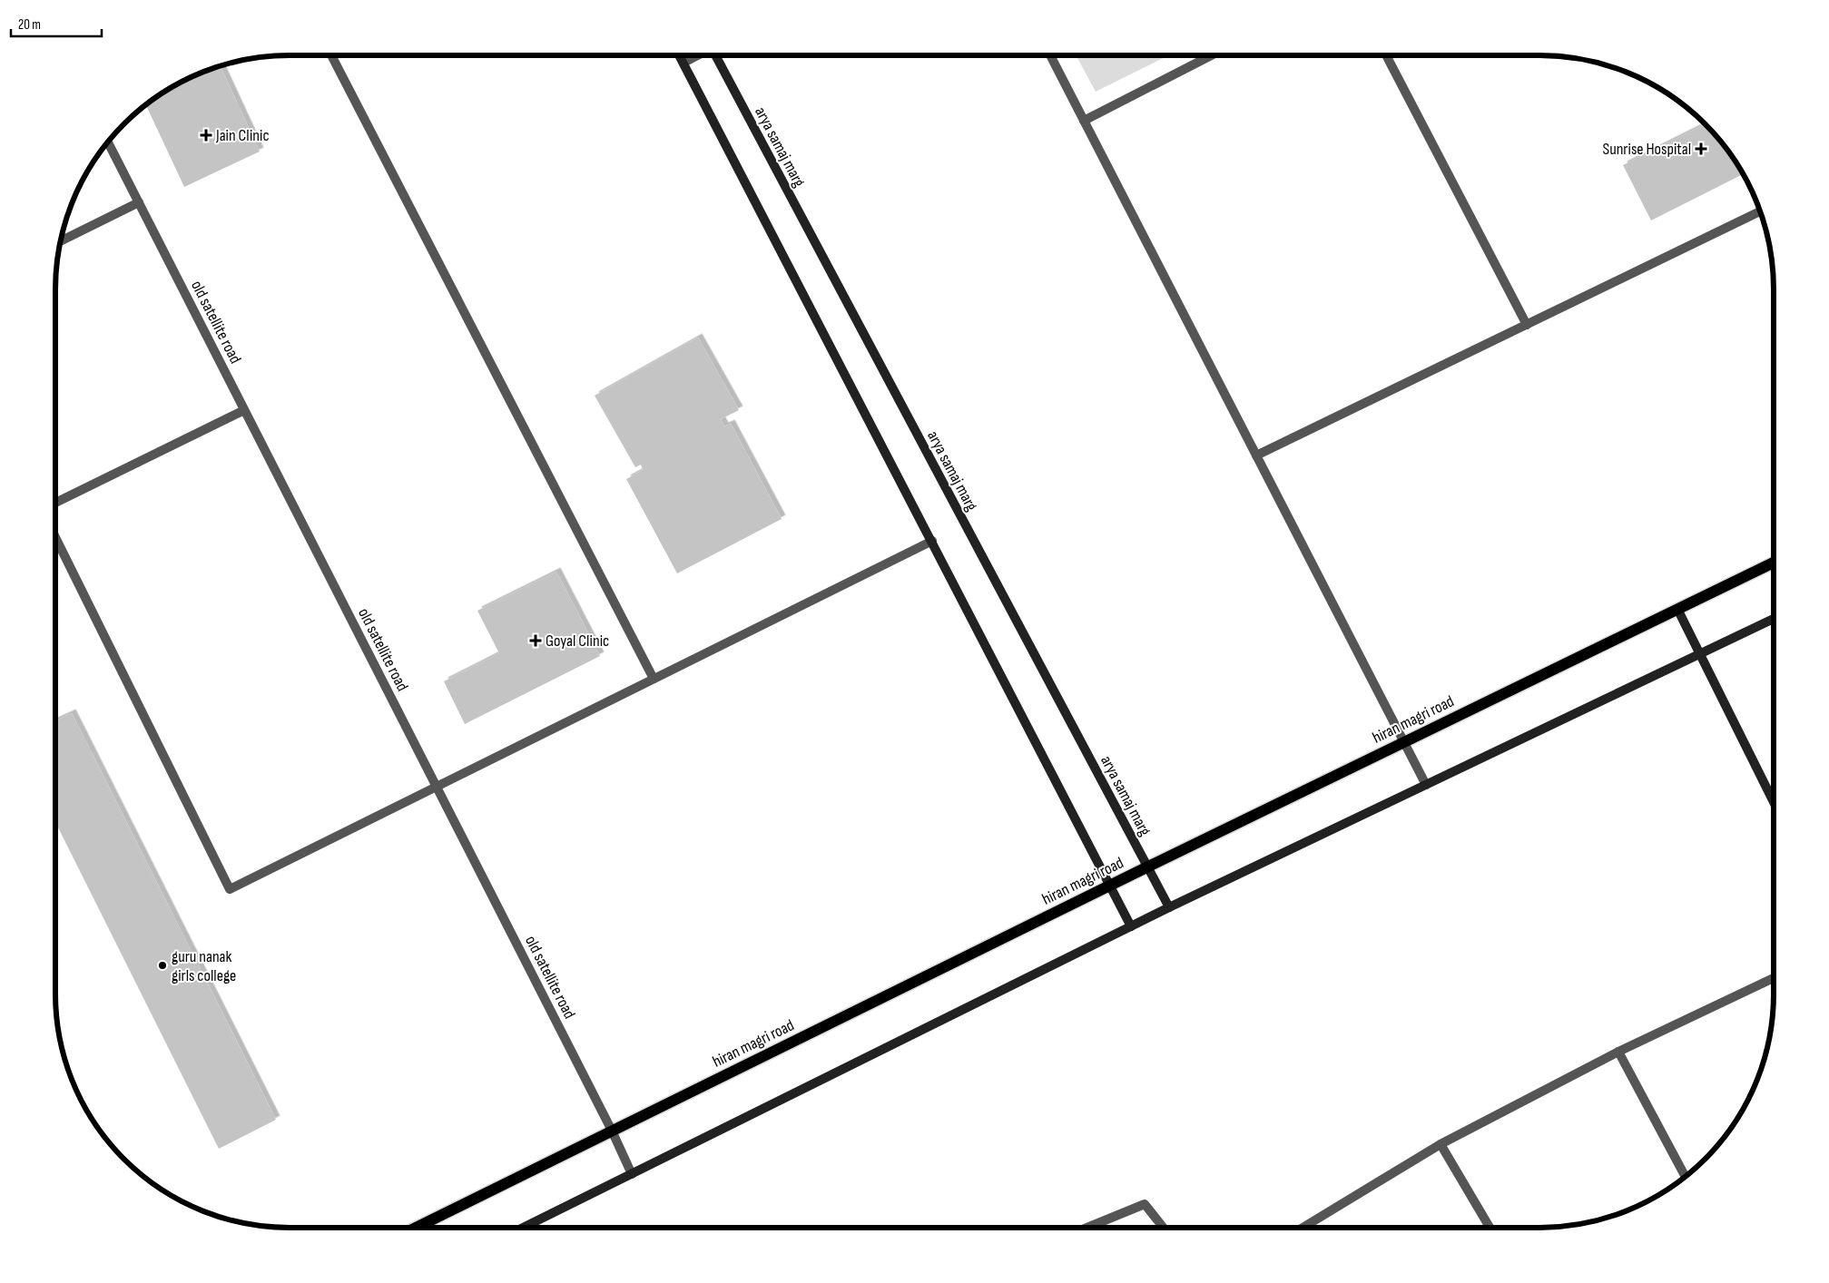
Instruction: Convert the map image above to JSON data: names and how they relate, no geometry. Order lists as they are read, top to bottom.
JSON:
{
  "streets": {
    "main road": ["hiran magri road"],
    "street": ["arya samaj marg", "old satellite road"]
  },
  "crossings": [
    ["arya samaj marg", "hiran magri road"],
    ["old satellite road", "hiran magri road"]
  ],
  "places": {
    "health": ["Jain Clinic", "Sunrise Hospital", "Goyal Clinic"],
    "other": ["guru nanak girls college"]
  },
  "scale_bar": "20 m"
}
